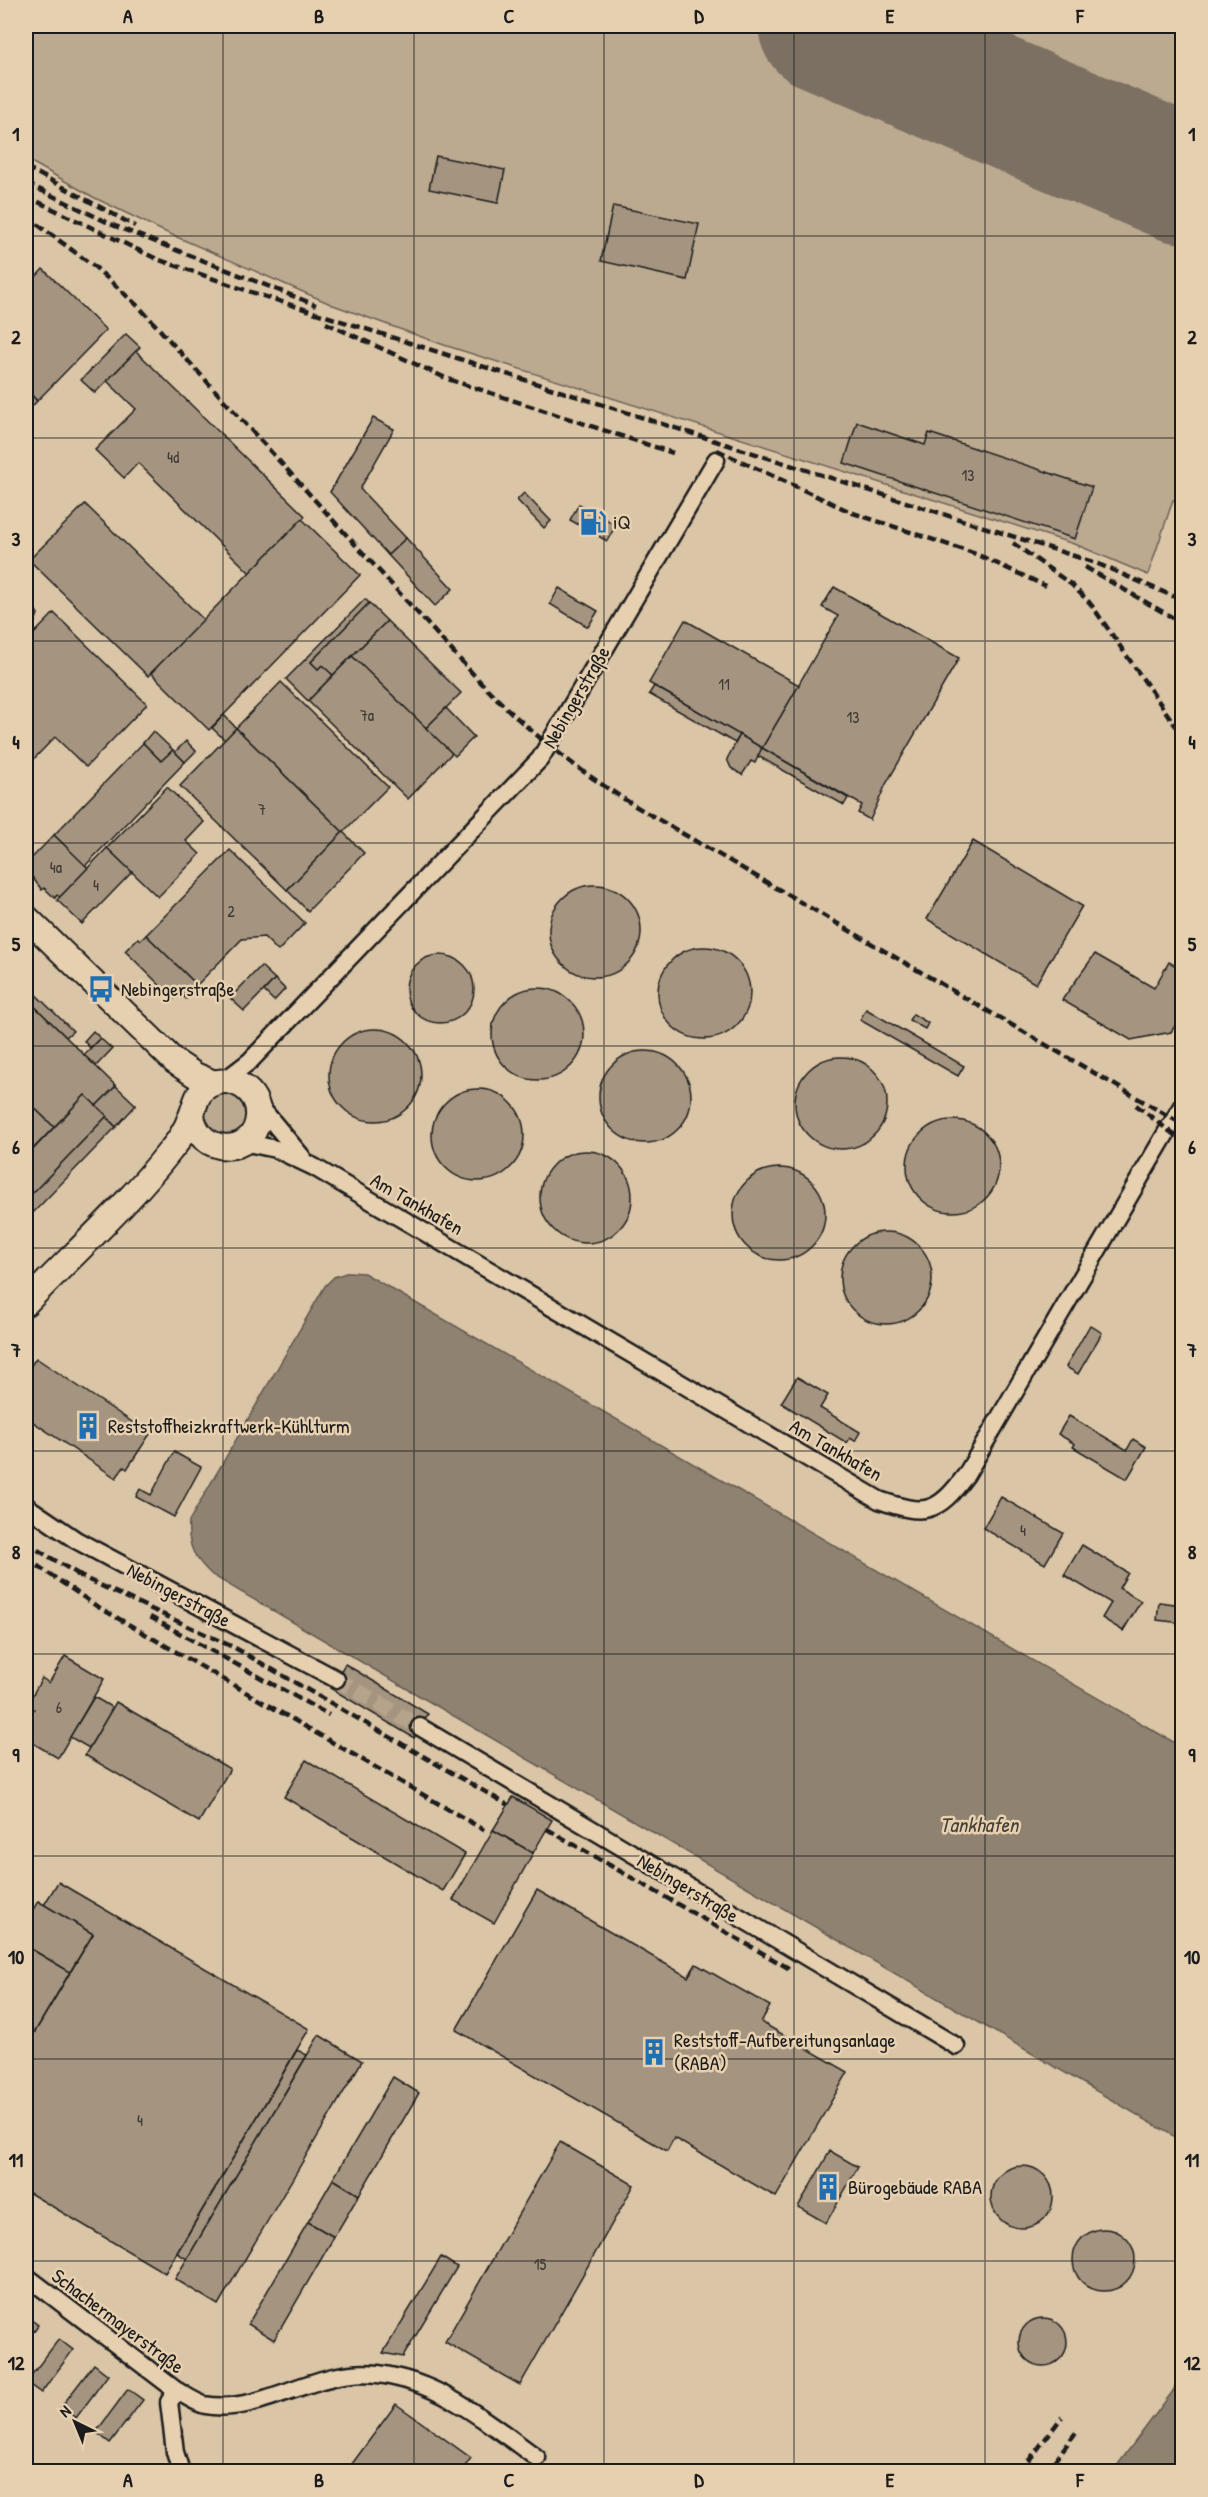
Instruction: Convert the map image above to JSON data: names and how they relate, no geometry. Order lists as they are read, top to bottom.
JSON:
{
  "streets": {
    "street": ["Nebingerstraße", "Am Tankhafen", "Schachermayerstraße"]
  },
  "crossings": [
    ["Nebingerstraße", "Am Tankhafen"]
  ],
  "water": ["Tankhafen"],
  "places": {
    "fuel station": ["iQ"],
    "bus stop": ["Nebingerstraße"],
    "building": ["Reststoffheizkraftwerk-Kühlturm", "Reststoff-Aufbereitungsanlage (RABA)", "Bürogebäude RABA"]
  },
  "house_numbers": [
    "4d",
    "13",
    "11",
    "7a",
    "13",
    "7",
    "4a",
    "4",
    "2",
    "4",
    "6",
    "4",
    "15"
  ],
  "north": "top left",
  "grid": {
    "columns": [
      "A",
      "B",
      "C",
      "D",
      "E",
      "F"
    ],
    "rows": [
      "1",
      "2",
      "3",
      "4",
      "5",
      "6",
      "7",
      "8",
      "9",
      "10",
      "11",
      "12"
    ]
  }
}
